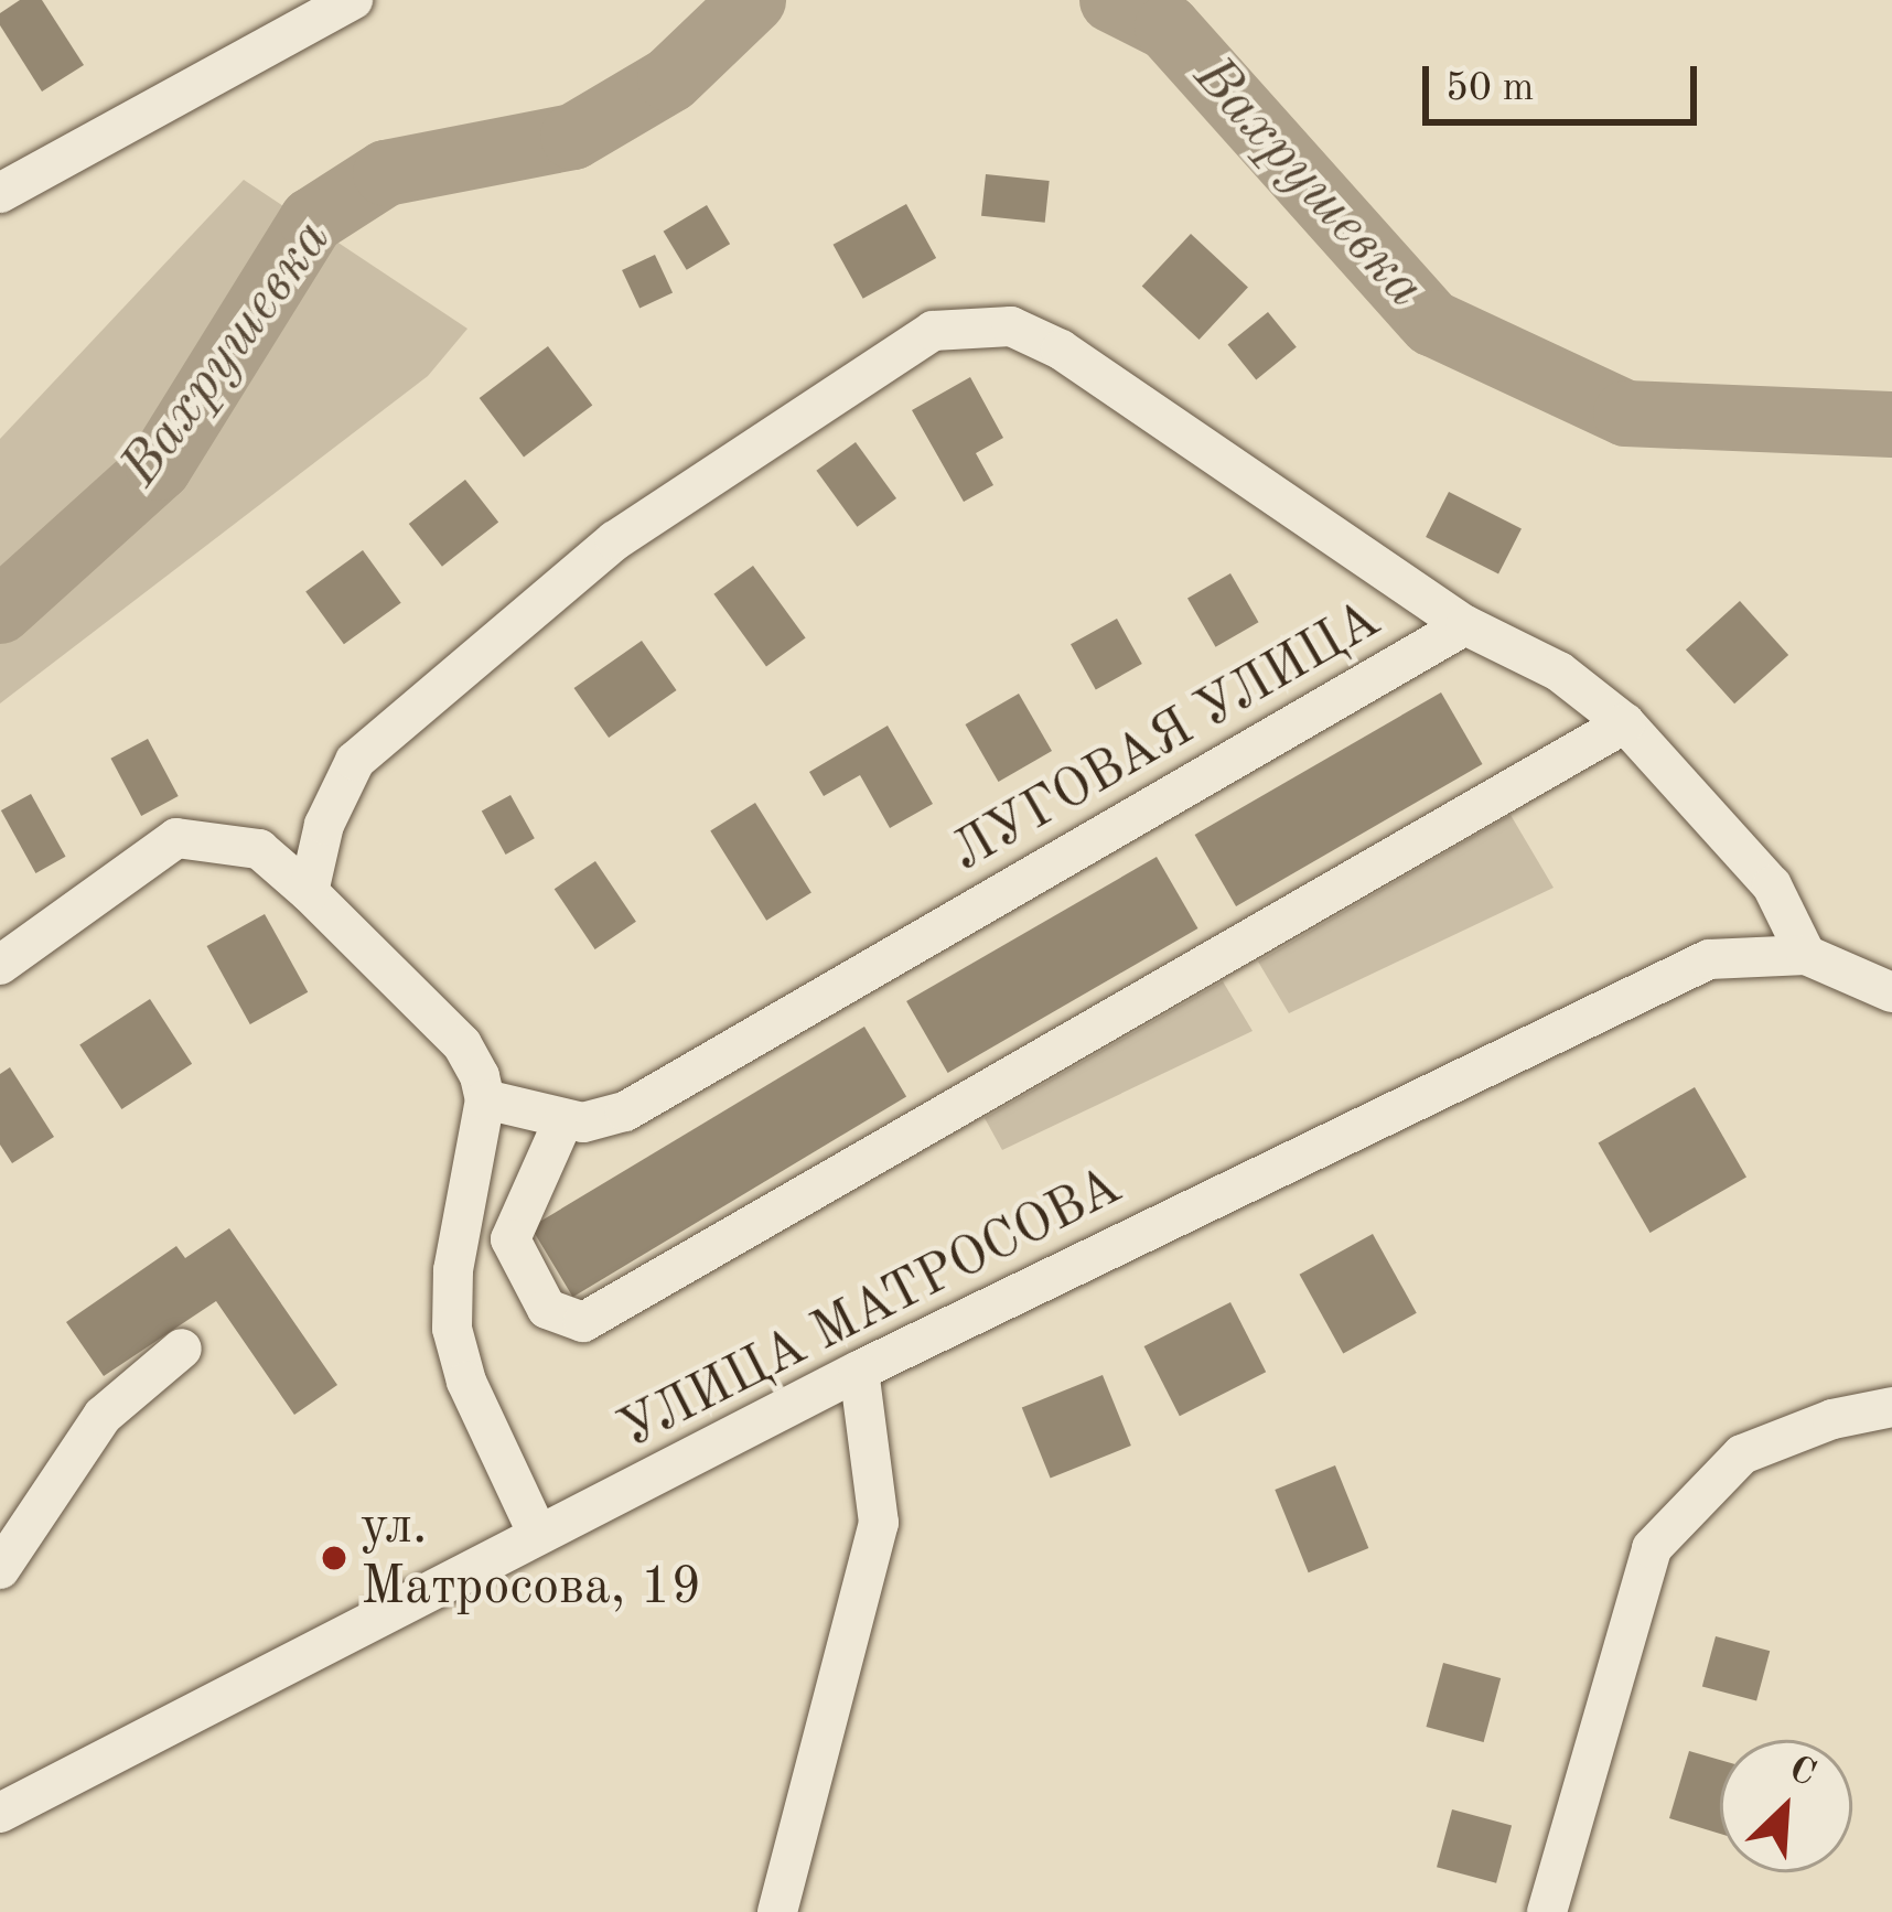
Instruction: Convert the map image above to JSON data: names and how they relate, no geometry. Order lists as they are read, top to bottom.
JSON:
{
  "streets": {
    "street": ["ЛУГОВАЯ УЛИЦА", "УЛИЦА МАТРОСОВА"]
  },
  "crossings": [
    ["ЛУГОВАЯ УЛИЦА", "УЛИЦА МАТРОСОВА"]
  ],
  "water": ["Вахрушевка"],
  "places": ["ул. Матросова, 19"],
  "scale_bar": "50 m",
  "north": "top right"
}
